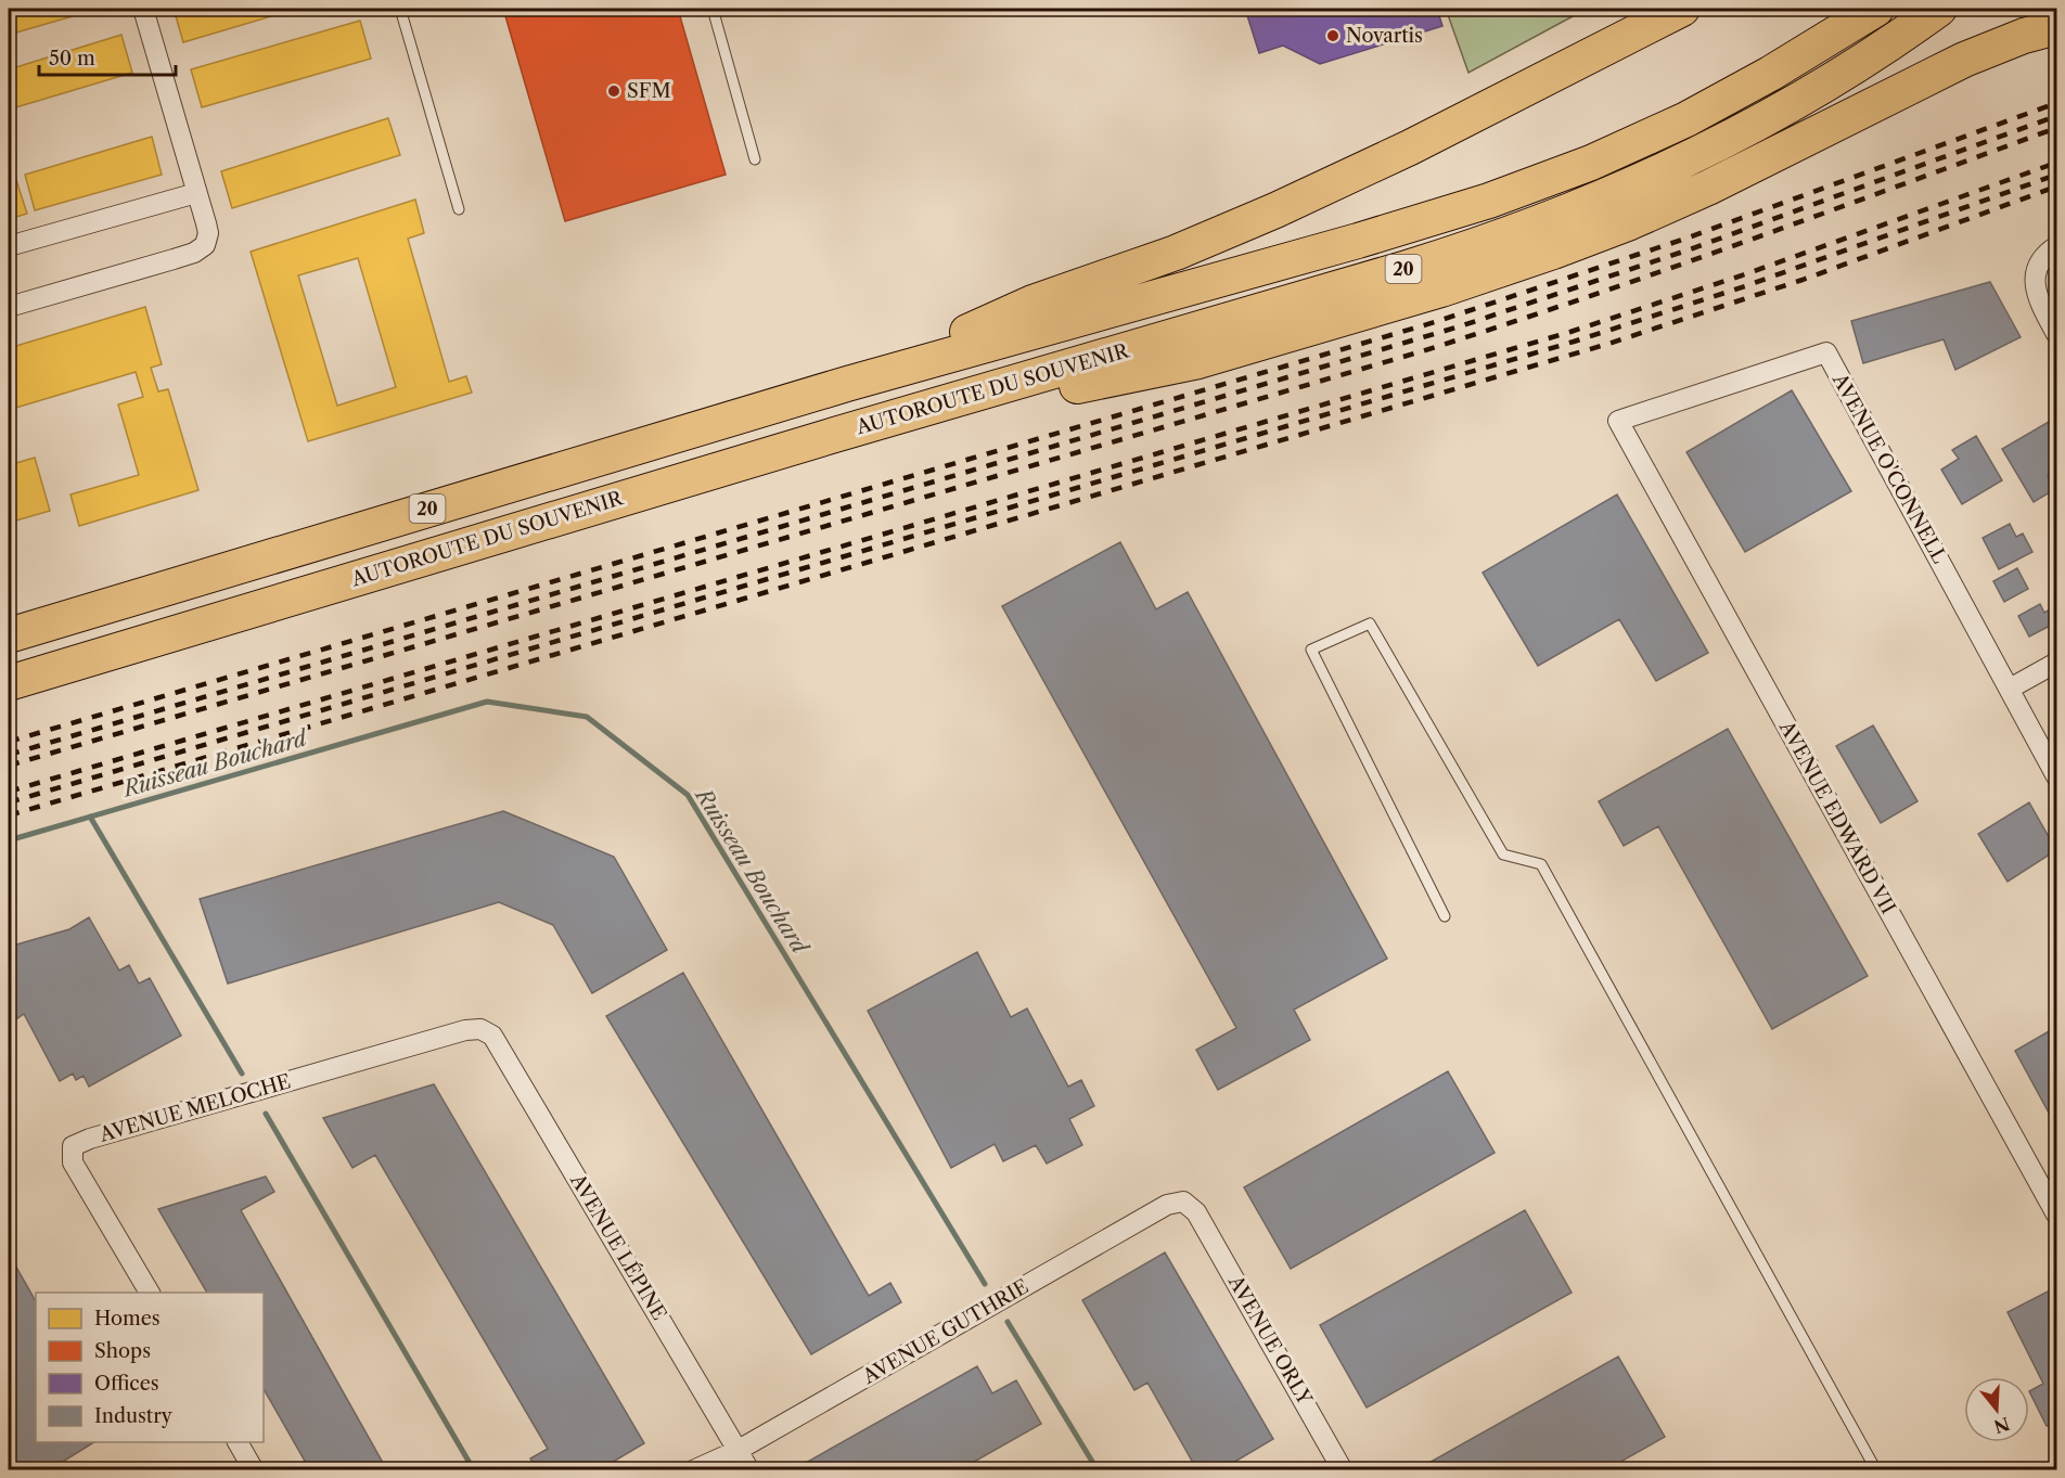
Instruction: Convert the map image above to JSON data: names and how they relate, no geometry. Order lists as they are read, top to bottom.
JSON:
{
  "streets": {
    "highway": ["20", "AUTOROUTE DU SOUVENIR"],
    "street": [
      "AVENUE O'CONNELL",
      "AVENUE EDWARD VII",
      "AVENUE MELOCHE",
      "AVENUE LÉPINE",
      "AVENUE GUTHRIE",
      "AVENUE ORLY"
    ]
  },
  "crossings": [
    ["AVENUE O'CONNELL", "AVENUE EDWARD VII"],
    ["AVENUE MELOCHE", "AVENUE LÉPINE"],
    ["AVENUE LÉPINE", "AVENUE GUTHRIE"],
    ["AVENUE GUTHRIE", "AVENUE ORLY"]
  ],
  "water": ["Ruisseau Bouchard"],
  "places": ["Novartis", "SFM"],
  "legend": [
    "Homes",
    "Shops",
    "Offices",
    "Industry"
  ],
  "scale_bar": "50 m",
  "north": "bottom"
}
